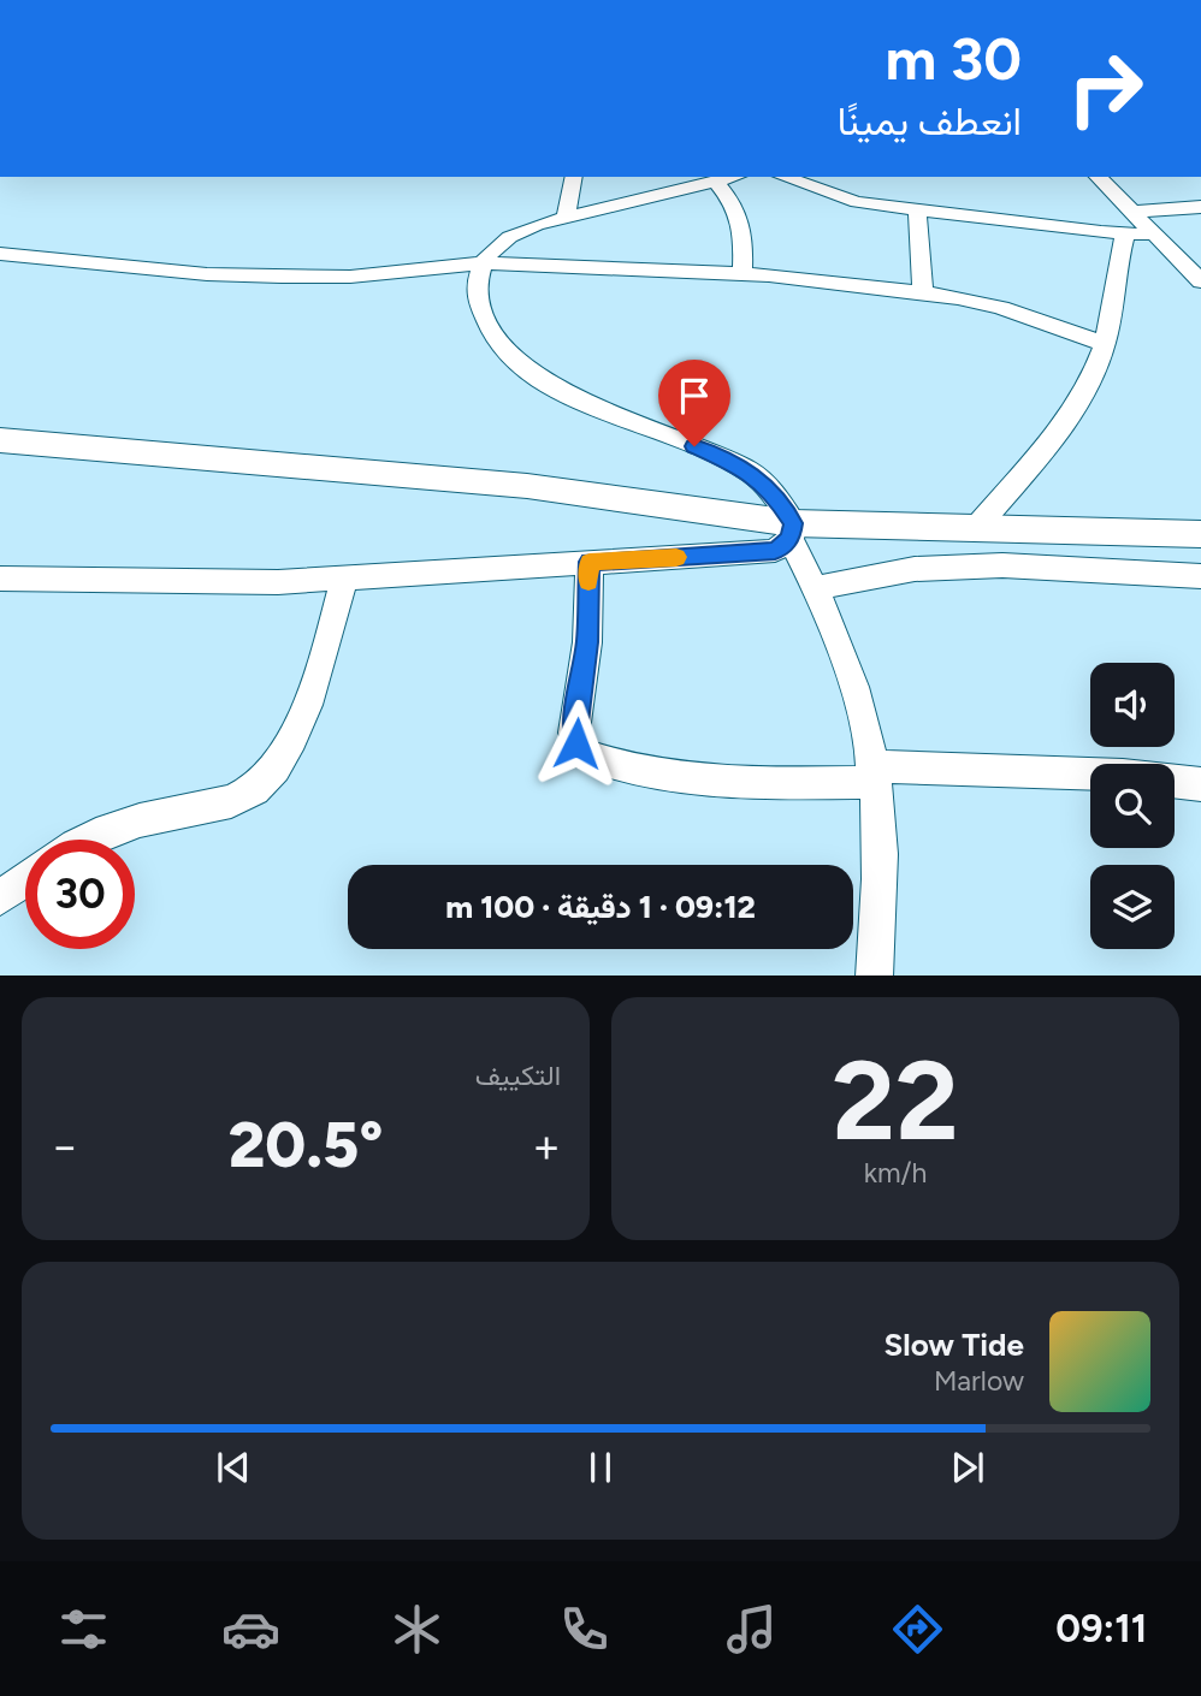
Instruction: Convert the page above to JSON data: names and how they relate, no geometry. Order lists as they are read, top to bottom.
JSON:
{
  "page": {
    "turn": ["30 m", "انعطف يمينًا"],
    "limit": "30",
    "trip": "09:12 · 1 دقيقة · 100 m",
    "tile": [
      ["22", "km/h"],
      "التكييف"
    ],
    "heat": ["−", "20.5°", "+"],
    "song": ["Slow Tide", "Marlow"],
    "tabs": "09:11"
  }
}
